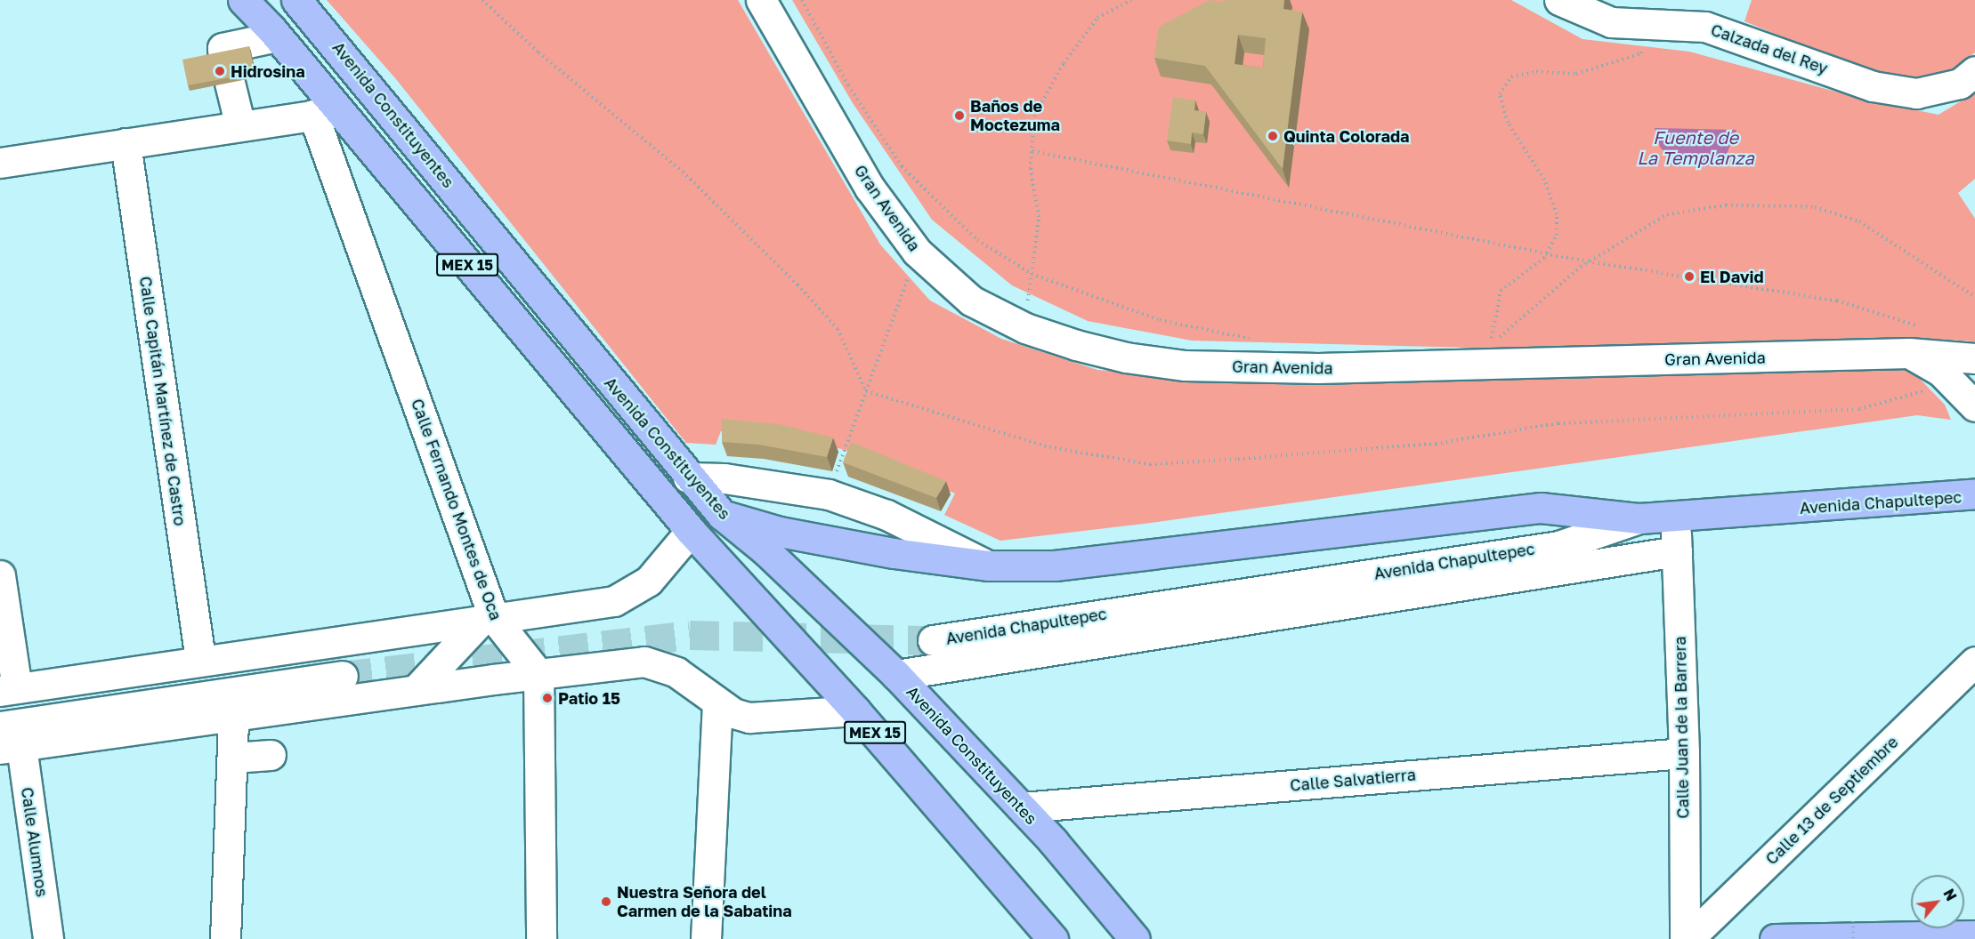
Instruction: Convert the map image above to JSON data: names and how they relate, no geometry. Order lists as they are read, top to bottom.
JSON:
{
  "streets": {
    "main road": ["Avenida Constituyentes", "MEX 15", "Avenida Chapultepec"],
    "street": [
      "Calzada del Rey",
      "Gran Avenida",
      "Calle Capitán Martínez de Castro",
      "Calle Fernando Montes de Oca",
      "Calle Juan de la Barrera",
      "Calle Salvatierra",
      "Calle 13 de Septiembre",
      "Calle Alumnos"
    ]
  },
  "crossings": [
    ["Avenida Constituyentes", "Avenida Chapultepec"],
    ["Avenida Constituyentes", "Calle Salvatierra"],
    ["MEX 15", "Calle Fernando Montes de Oca"],
    ["Avenida Chapultepec", "Calle Juan de la Barrera"],
    ["Calle Juan de la Barrera", "Calle Salvatierra"],
    ["Calle Juan de la Barrera", "Calle 13 de Septiembre"]
  ],
  "water": ["Fuente de La Templanza"],
  "places": [
    "Hidrosina",
    "Baños de Moctezuma",
    "Quinta Colorada",
    "El David",
    "Patio 15",
    "Nuestra Señora del Carmen de la Sabatina"
  ],
  "north": "top right"
}
